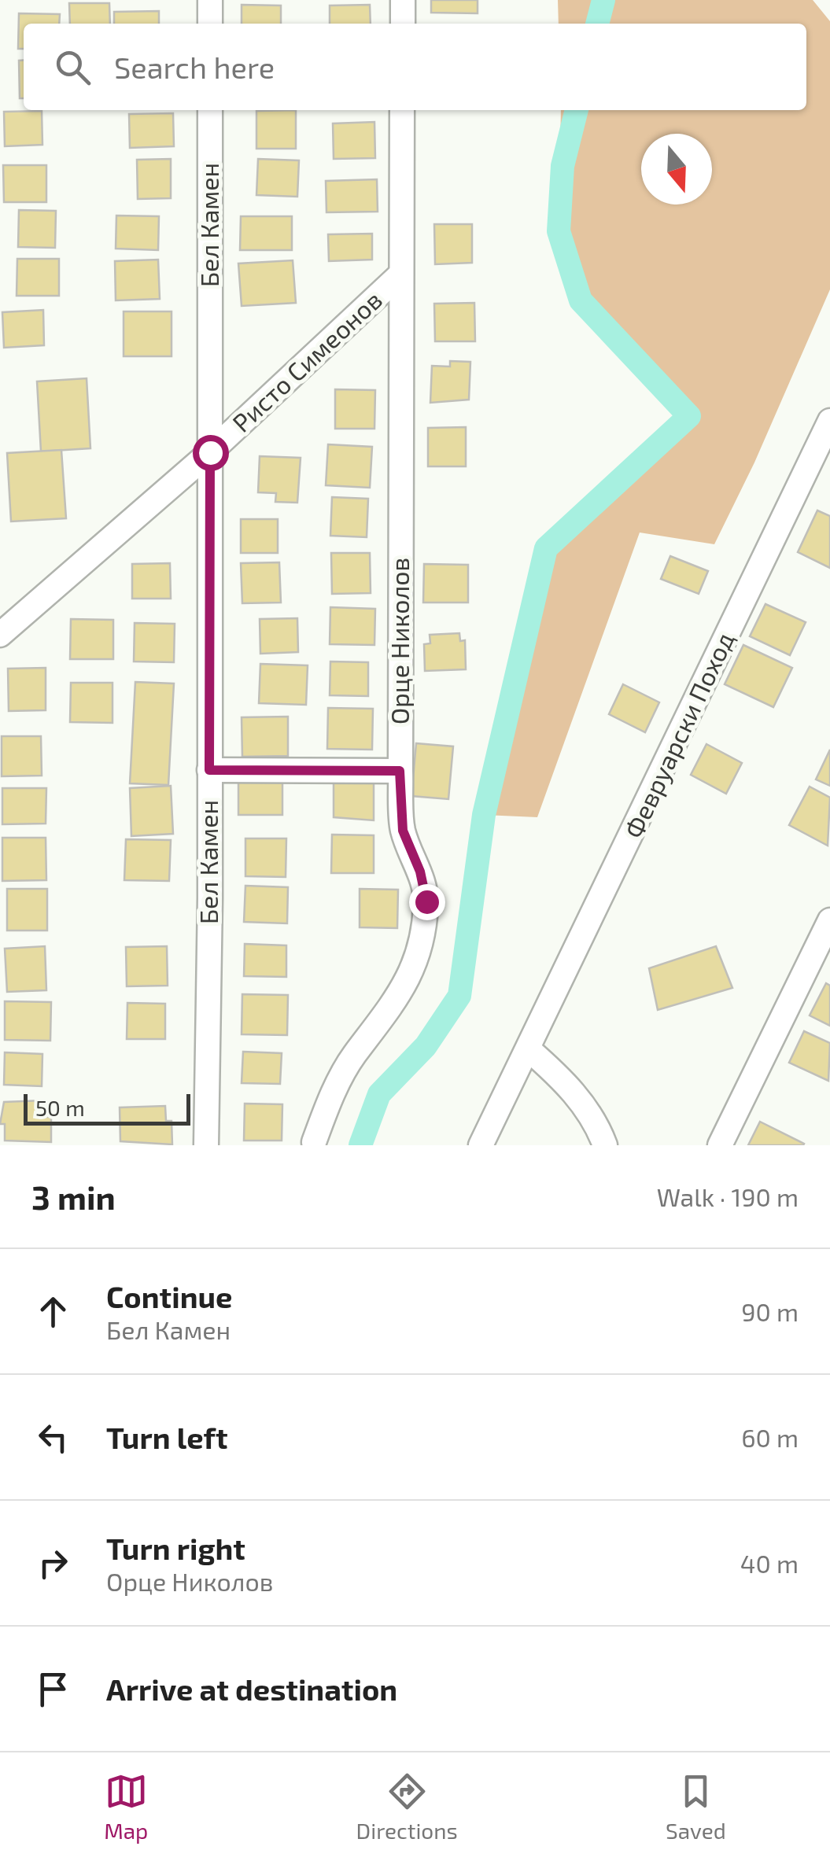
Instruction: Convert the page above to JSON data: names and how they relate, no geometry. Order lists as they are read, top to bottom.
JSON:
{
  "streets": {
    "street": [
      "Бел Камен",
      "Ристо Симеонов",
      "Орце Николов",
      "Февруарски Поход"
    ]
  },
  "crossings": [
    ["Бел Камен", "Ристо Симеонов"],
    ["Ристо Симеонов", "Орце Николов"]
  ],
  "scale_bar": "50 m",
  "north": "bottom",
  "page": {
    "search": "Search here",
    "scale": "50 m",
    "heading": ["3 min", "Walk · 190 m"],
    "list": [
      ["Continue", "Бел Камен", "90 m"],
      ["Turn left", "60 m"],
      ["Turn right", "Орце Николов", "40 m"],
      "Arrive at destination"
    ],
    "nav": ["Map", "Directions", "Saved"]
  }
}
